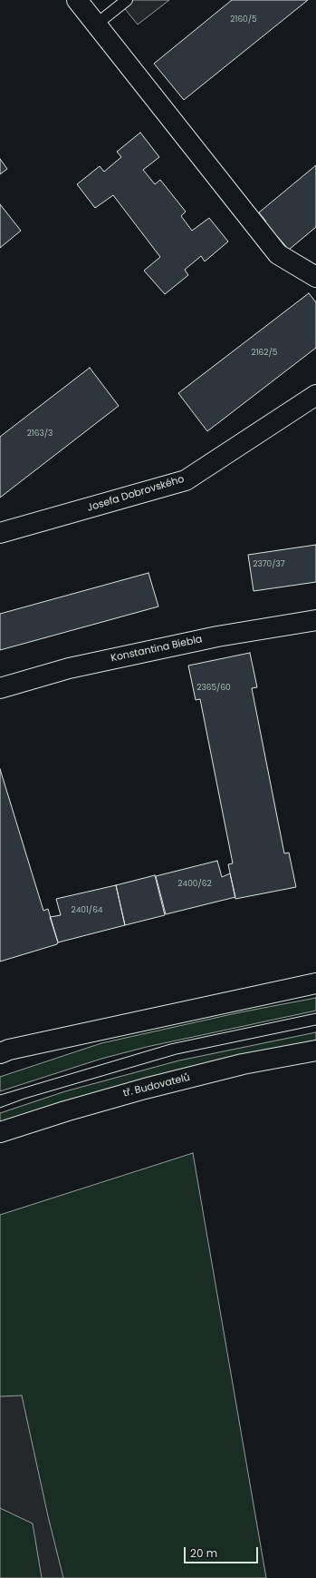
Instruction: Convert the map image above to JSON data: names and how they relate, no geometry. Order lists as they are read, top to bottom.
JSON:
{
  "streets": {
    "street": ["Josefa Dobrovského", "Konstantina Biebla", "tř. Budovatelů"]
  },
  "house_numbers": [
    "2160/5",
    "2162/5",
    "2163/3",
    "2370/37",
    "2365/60",
    "2400/62",
    "2401/64"
  ],
  "scale_bar": "20 m"
}
